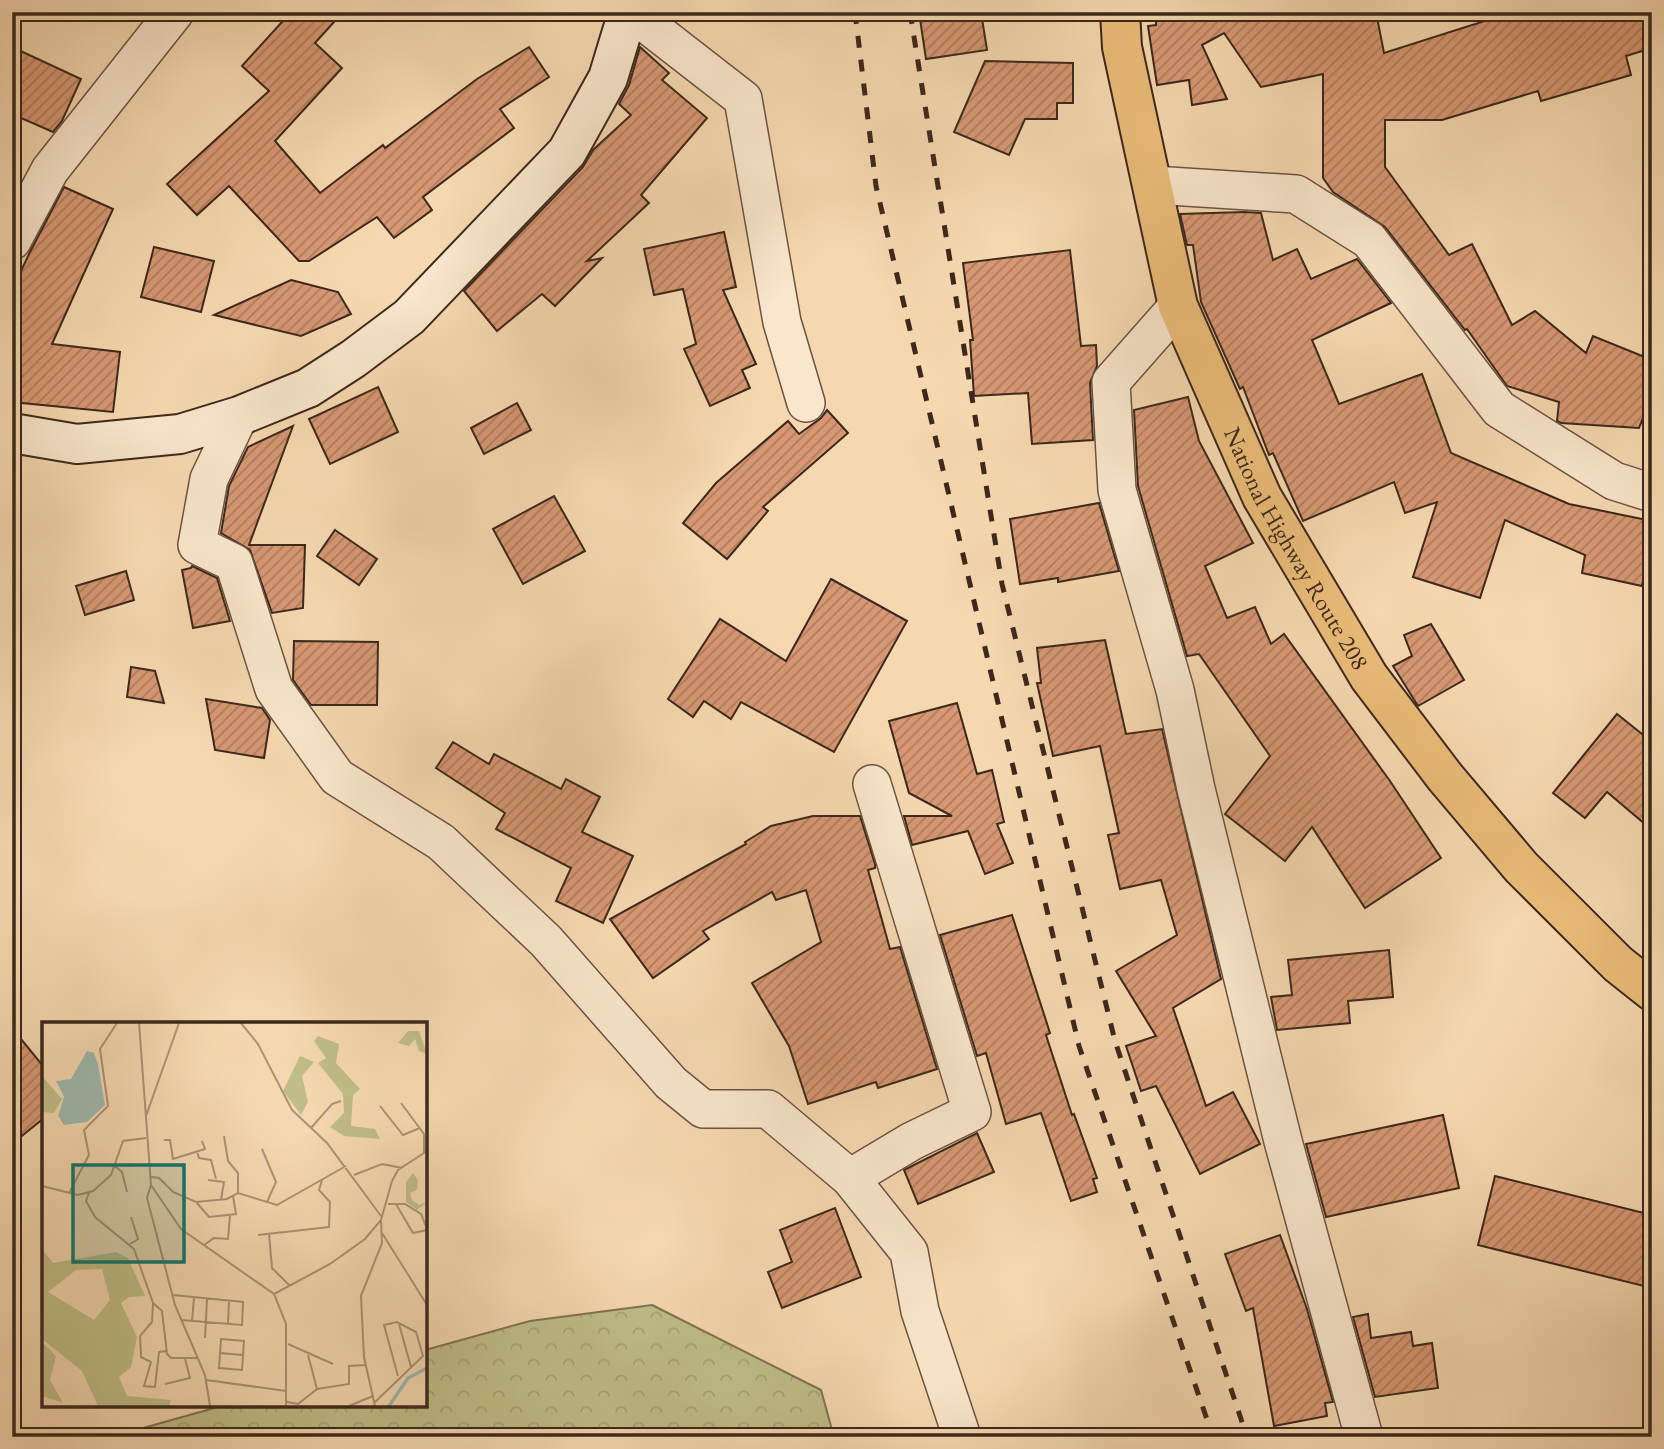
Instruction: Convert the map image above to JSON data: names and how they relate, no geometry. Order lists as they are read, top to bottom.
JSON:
{
  "streets": {
    "highway": ["National Highway Route 208"]
  }
}
